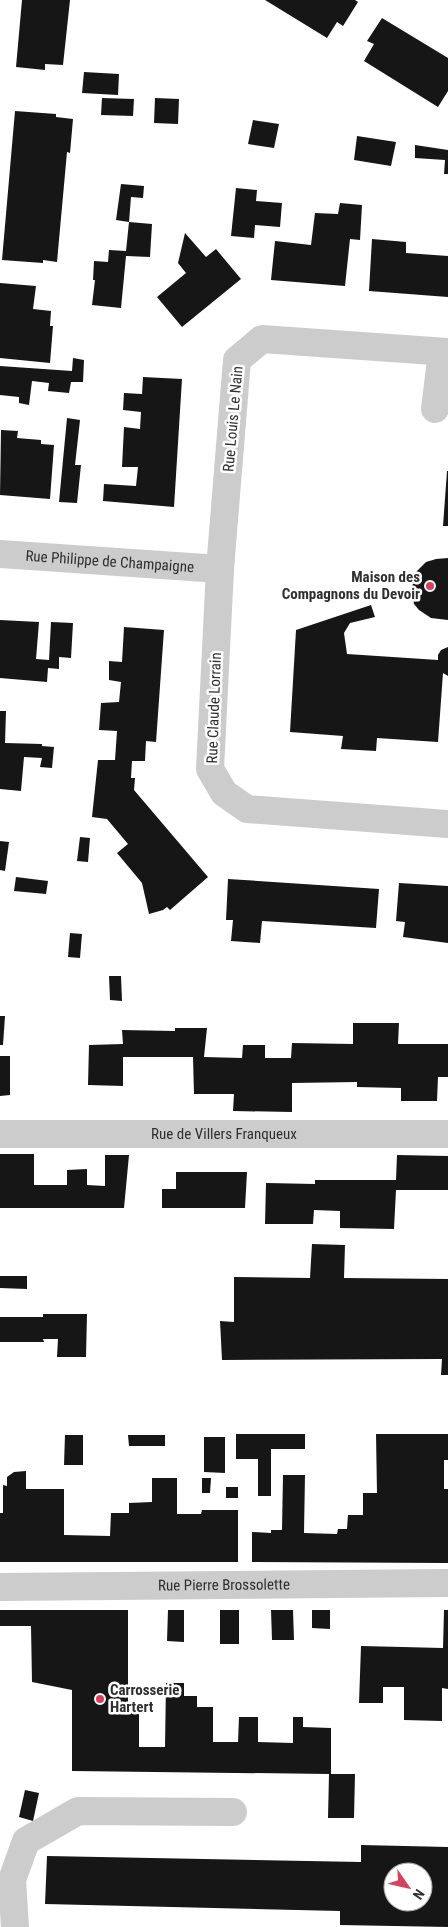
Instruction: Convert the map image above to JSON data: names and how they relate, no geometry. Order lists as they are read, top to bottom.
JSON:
{
  "streets": {
    "street": [
      "Rue Louis Le Nain",
      "Rue Philippe de Champaigne",
      "Rue Claude Lorrain",
      "Rue de Villers Franqueux",
      "Rue Pierre Brossolette"
    ]
  },
  "crossings": [
    ["Rue Louis Le Nain", "Rue Philippe de Champaigne"],
    ["Rue Louis Le Nain", "Rue Claude Lorrain"],
    ["Rue Philippe de Champaigne", "Rue Claude Lorrain"]
  ],
  "places": ["Maison des Compagnons du Devoir", "Carrosserie Hartert"],
  "north": "bottom right"
}
